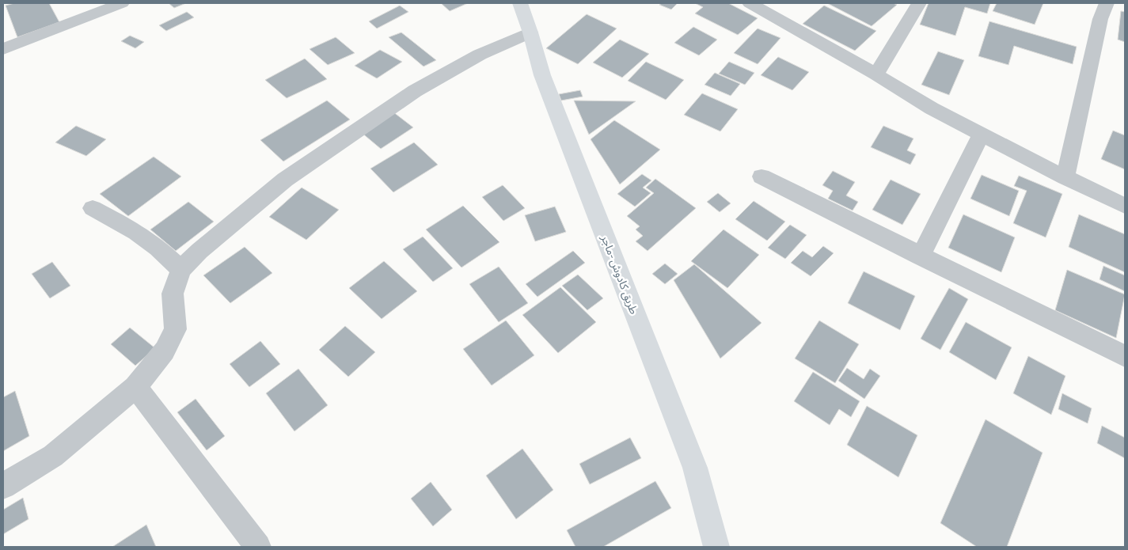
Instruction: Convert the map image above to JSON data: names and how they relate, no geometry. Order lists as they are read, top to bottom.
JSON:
{
  "streets": {
    "highway": ["طريق كادوش -ماجر"]
  }
}
